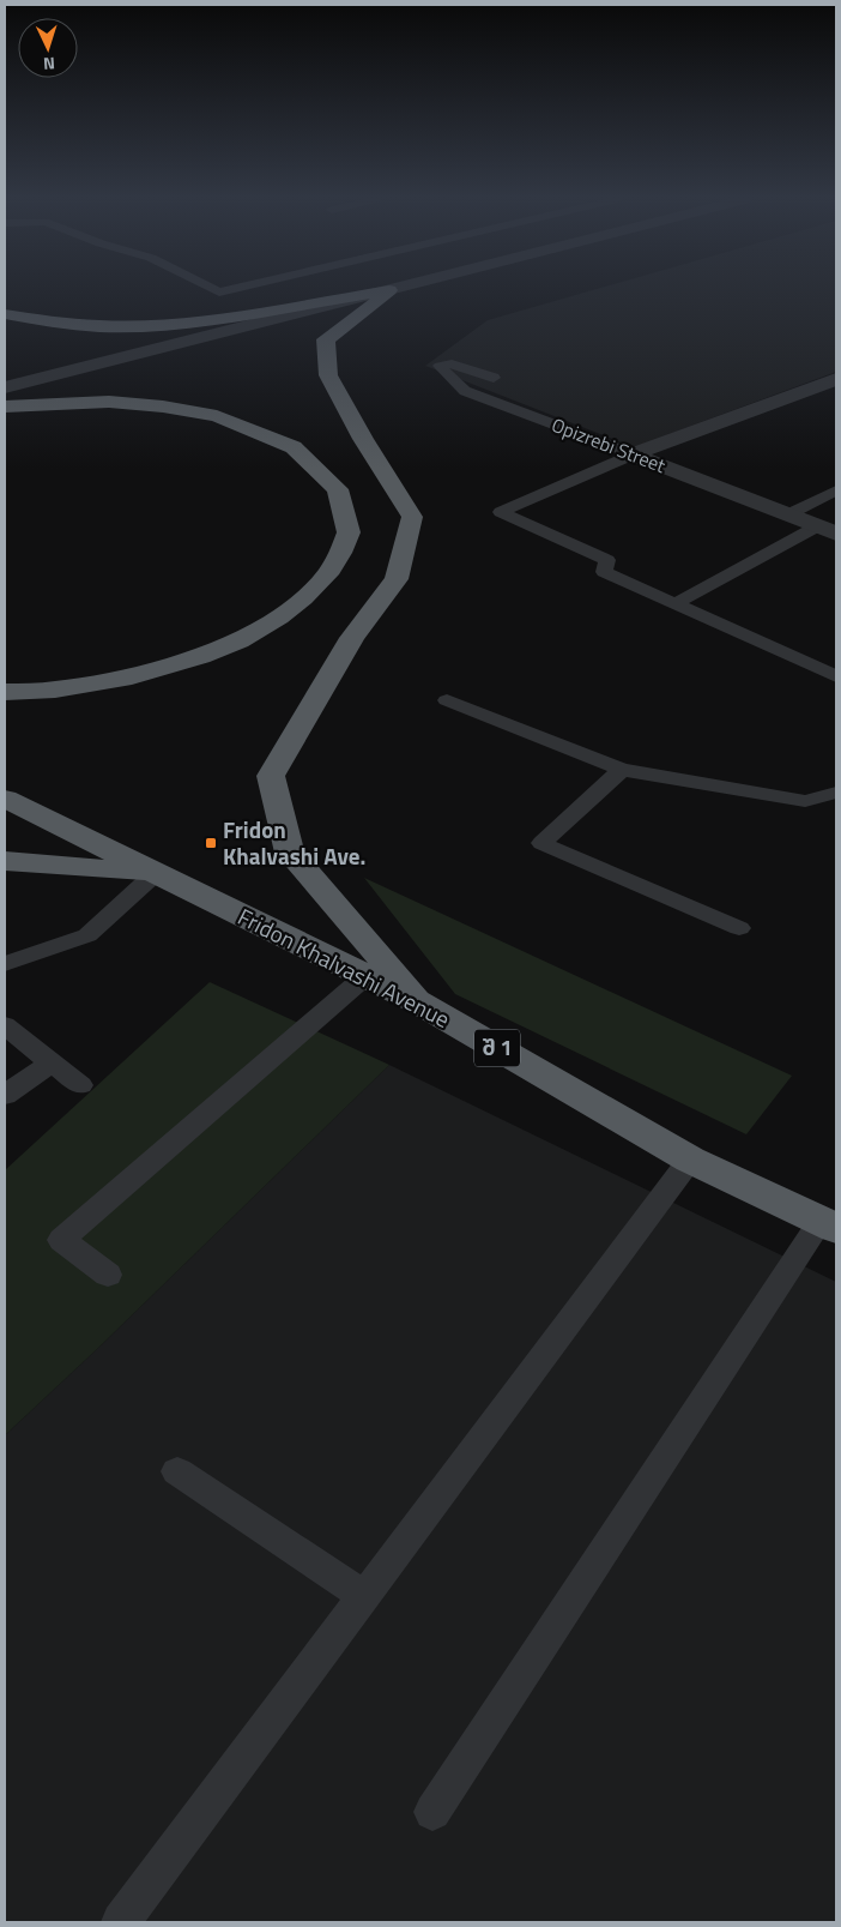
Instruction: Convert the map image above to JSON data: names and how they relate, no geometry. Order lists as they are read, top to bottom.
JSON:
{
  "streets": {
    "highway": ["Fridon Khalvashi Avenue", "შ 1"],
    "street": ["Opizrebi Street"]
  },
  "places": {
    "transit": ["Fridon Khalvashi Ave."]
  },
  "north": "bottom"
}
